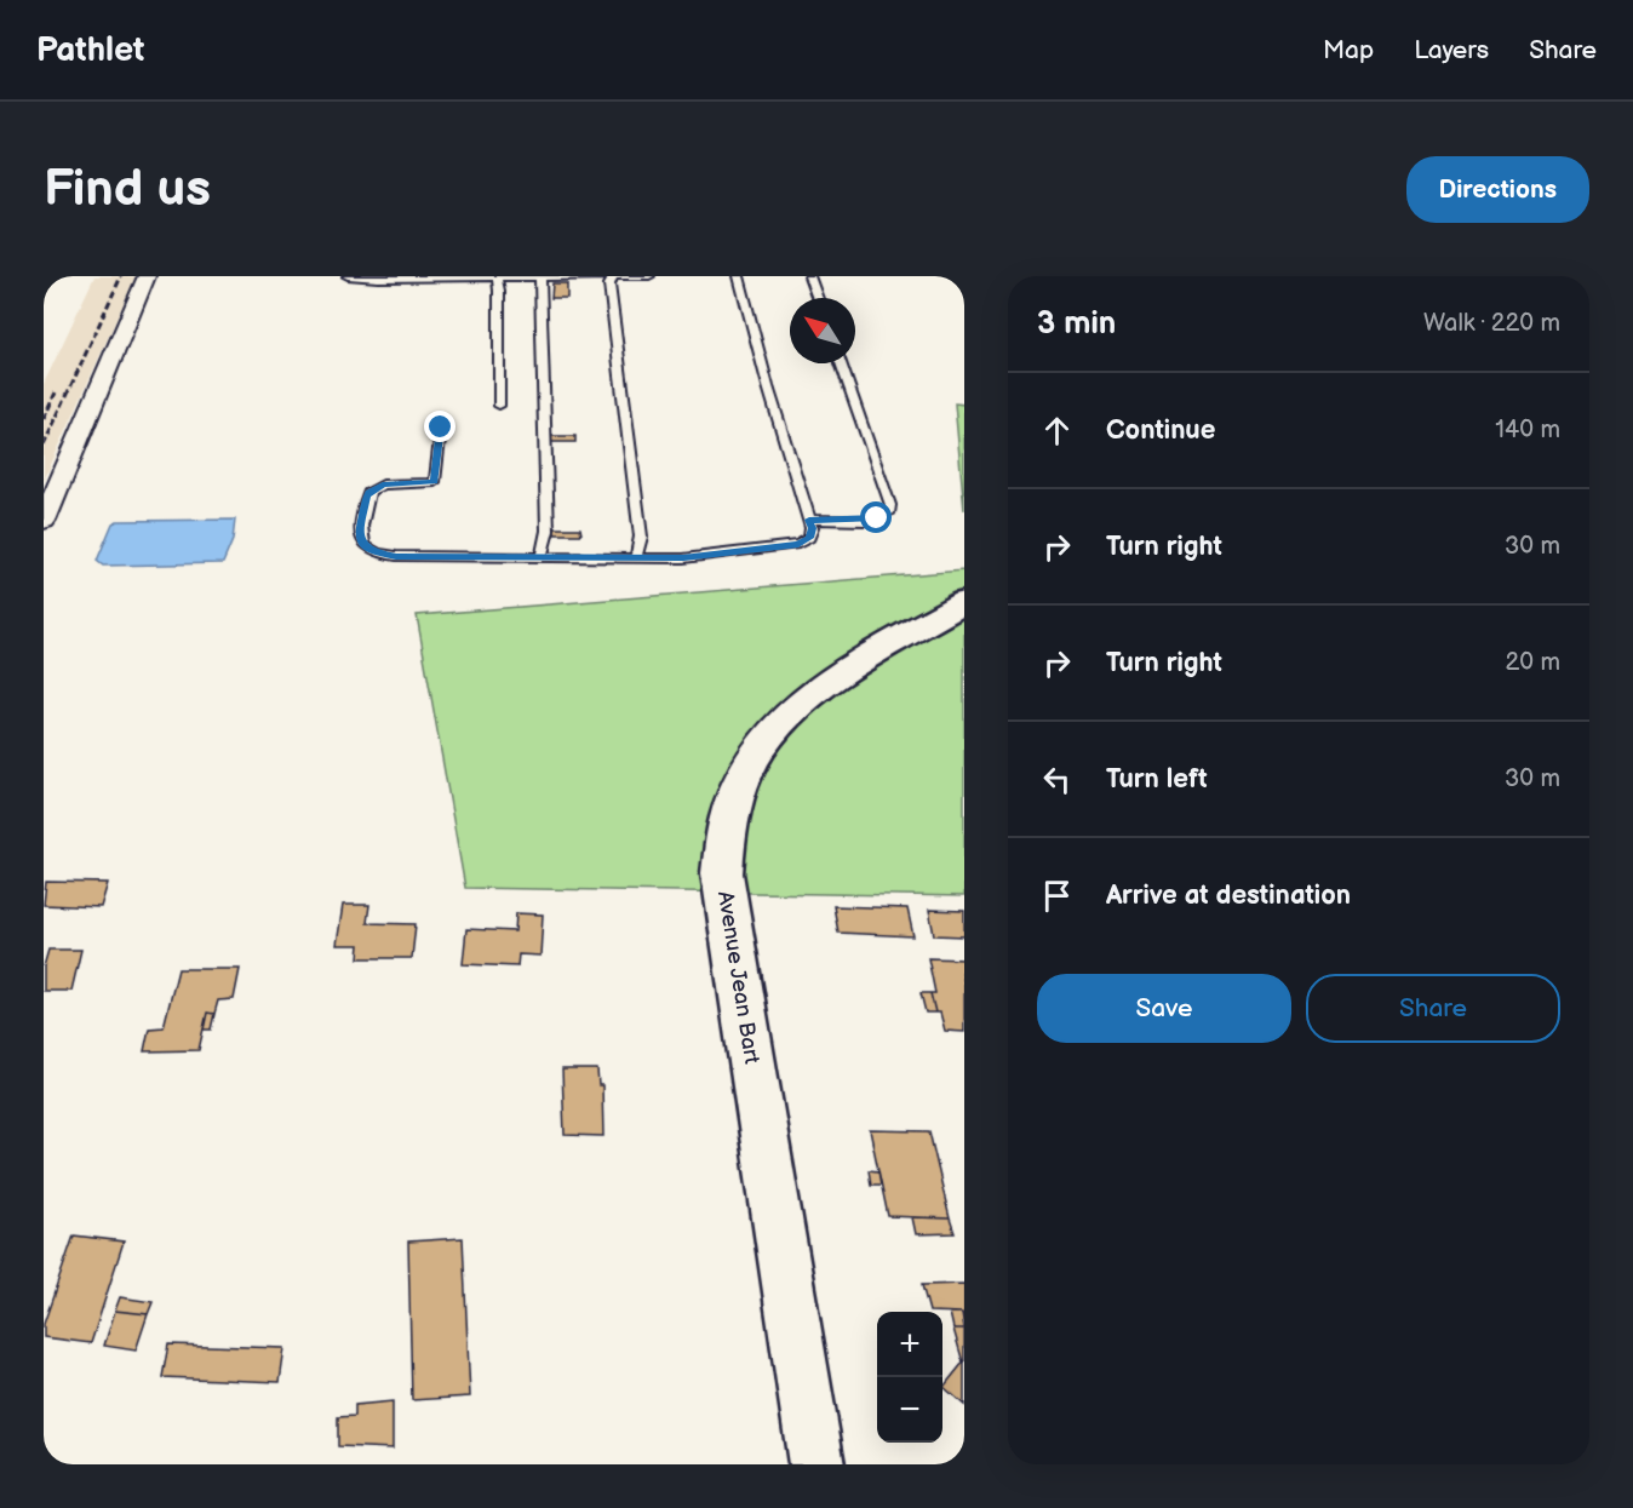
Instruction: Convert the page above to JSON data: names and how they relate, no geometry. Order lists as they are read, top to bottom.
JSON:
{
  "streets": {
    "street": ["Avenue Jean Bart"]
  },
  "north": "top left",
  "page": {
    "header": "Pathlet",
    "nav": ["Map", "Layers", "Share"],
    "buttons": [
      "Directions",
      ["Save", "Share"]
    ],
    "title": "Find us",
    "heading": ["3 min", "Walk · 220 m"],
    "list": [
      ["Continue", "140 m"],
      ["Turn right", "30 m"],
      ["Turn right", "20 m"],
      ["Turn left", "30 m"],
      "Arrive at destination"
    ],
    "map_buttons": ["+", "−"]
  }
}
